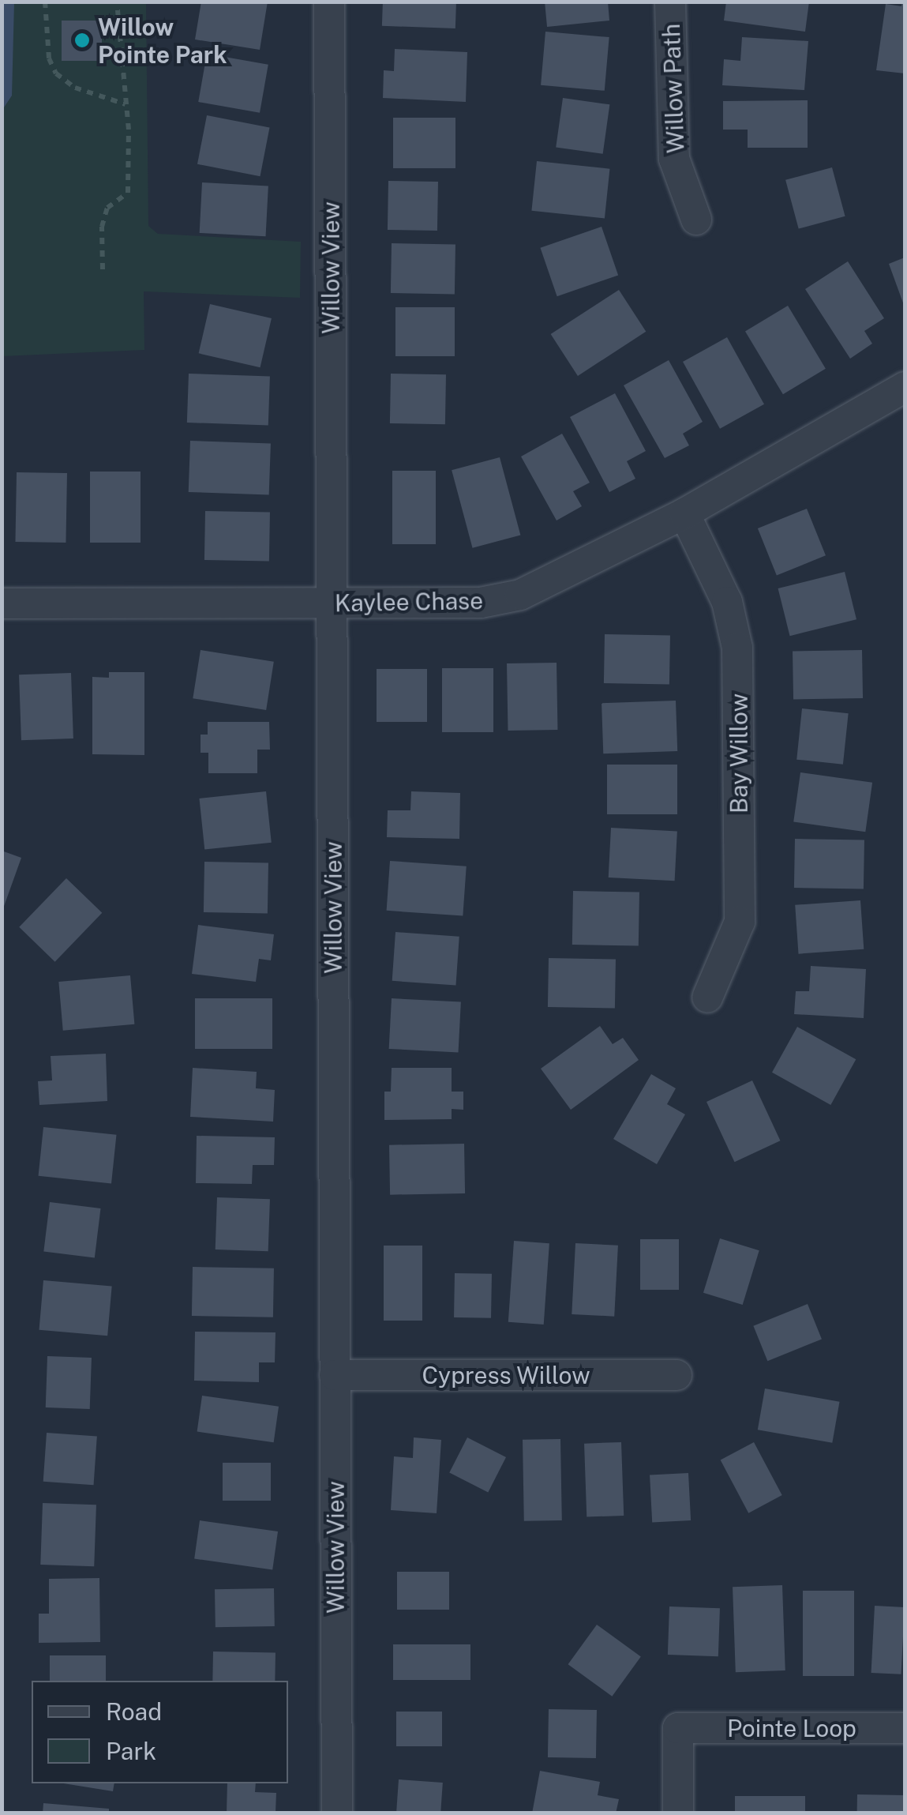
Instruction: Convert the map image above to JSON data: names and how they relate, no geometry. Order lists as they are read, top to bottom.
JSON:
{
  "streets": {
    "street": [
      "Willow Path",
      "Willow View",
      "Kaylee Chase",
      "Bay Willow",
      "Cypress Willow",
      "Pointe Loop"
    ]
  },
  "crossings": [
    ["Willow View", "Kaylee Chase"],
    ["Willow View", "Cypress Willow"],
    ["Kaylee Chase", "Bay Willow"]
  ],
  "places": ["Willow Pointe Park"],
  "legend": ["Road", "Park"]
}
